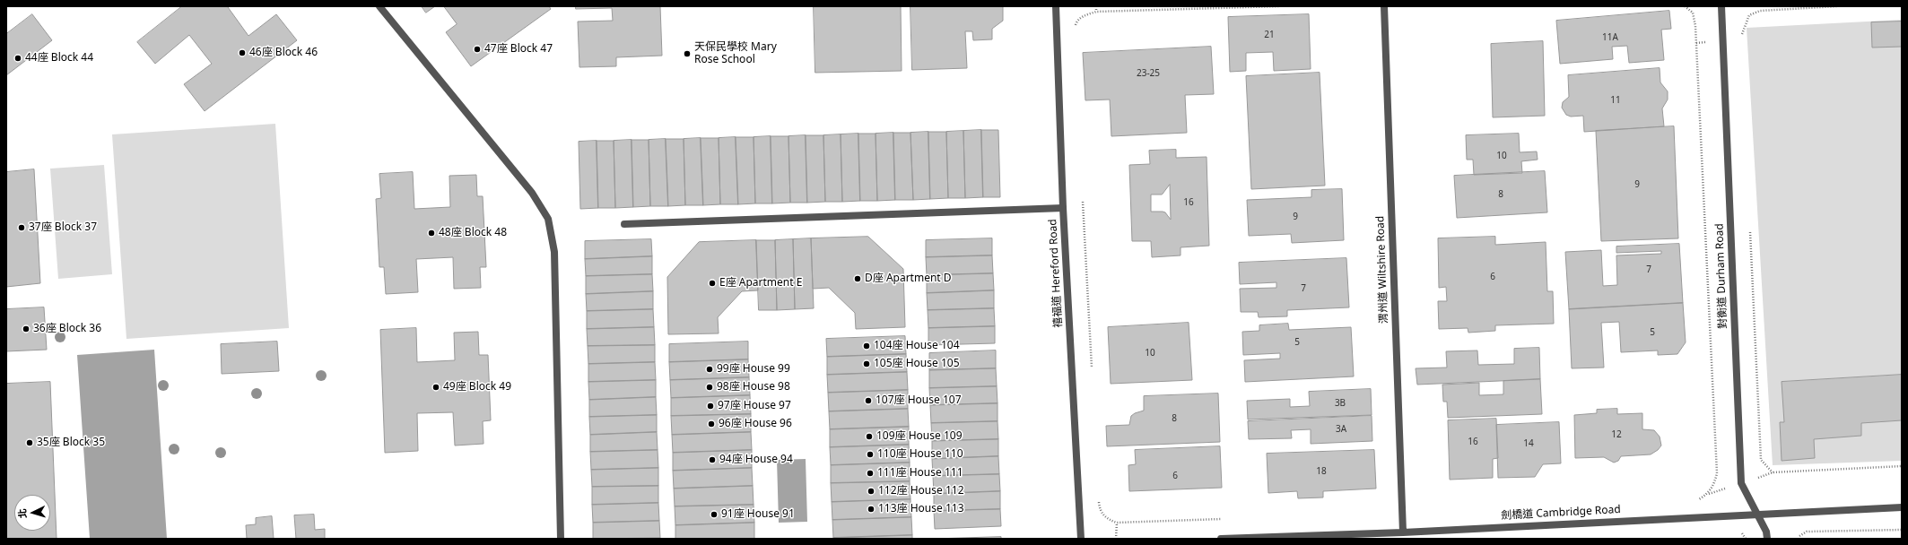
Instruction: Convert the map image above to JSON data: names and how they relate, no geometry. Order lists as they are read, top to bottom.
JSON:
{
  "streets": {
    "street": [
      "渭州道 Wiltshire Road",
      "禧福道 Hereford Road",
      "對衡道 Durham Road",
      "劍橋道 Cambridge Road"
    ]
  },
  "crossings": [
    ["渭州道 Wiltshire Road", "劍橋道 Cambridge Road"],
    ["對衡道 Durham Road", "劍橋道 Cambridge Road"]
  ],
  "places": [
    "47座 Block 47",
    "46座 Block 46",
    "天保民學校 Mary Rose School",
    "44座 Block 44",
    "37座 Block 37",
    "48座 Block 48",
    "D座 Apartment D",
    "E座 Apartment E",
    "36座 Block 36",
    "104座 House 104",
    "105座 House 105",
    "99座 House 99",
    "49座 Block 49",
    "98座 House 98",
    "107座 House 107",
    "97座 House 97",
    "96座 House 96",
    "109座 House 109",
    "35座 Block 35",
    "110座 House 110",
    "94座 House 94",
    "111座 House 111",
    "112座 House 112",
    "113座 House 113",
    "91座 House 91"
  ],
  "house_numbers": [
    "21",
    "11A",
    "23-25",
    "11",
    "10",
    "9",
    "8",
    "16",
    "9",
    "7",
    "6",
    "7",
    "5",
    "5",
    "10",
    "3B",
    "8",
    "3A",
    "12",
    "16",
    "14",
    "18",
    "6"
  ],
  "north": "left"
}
